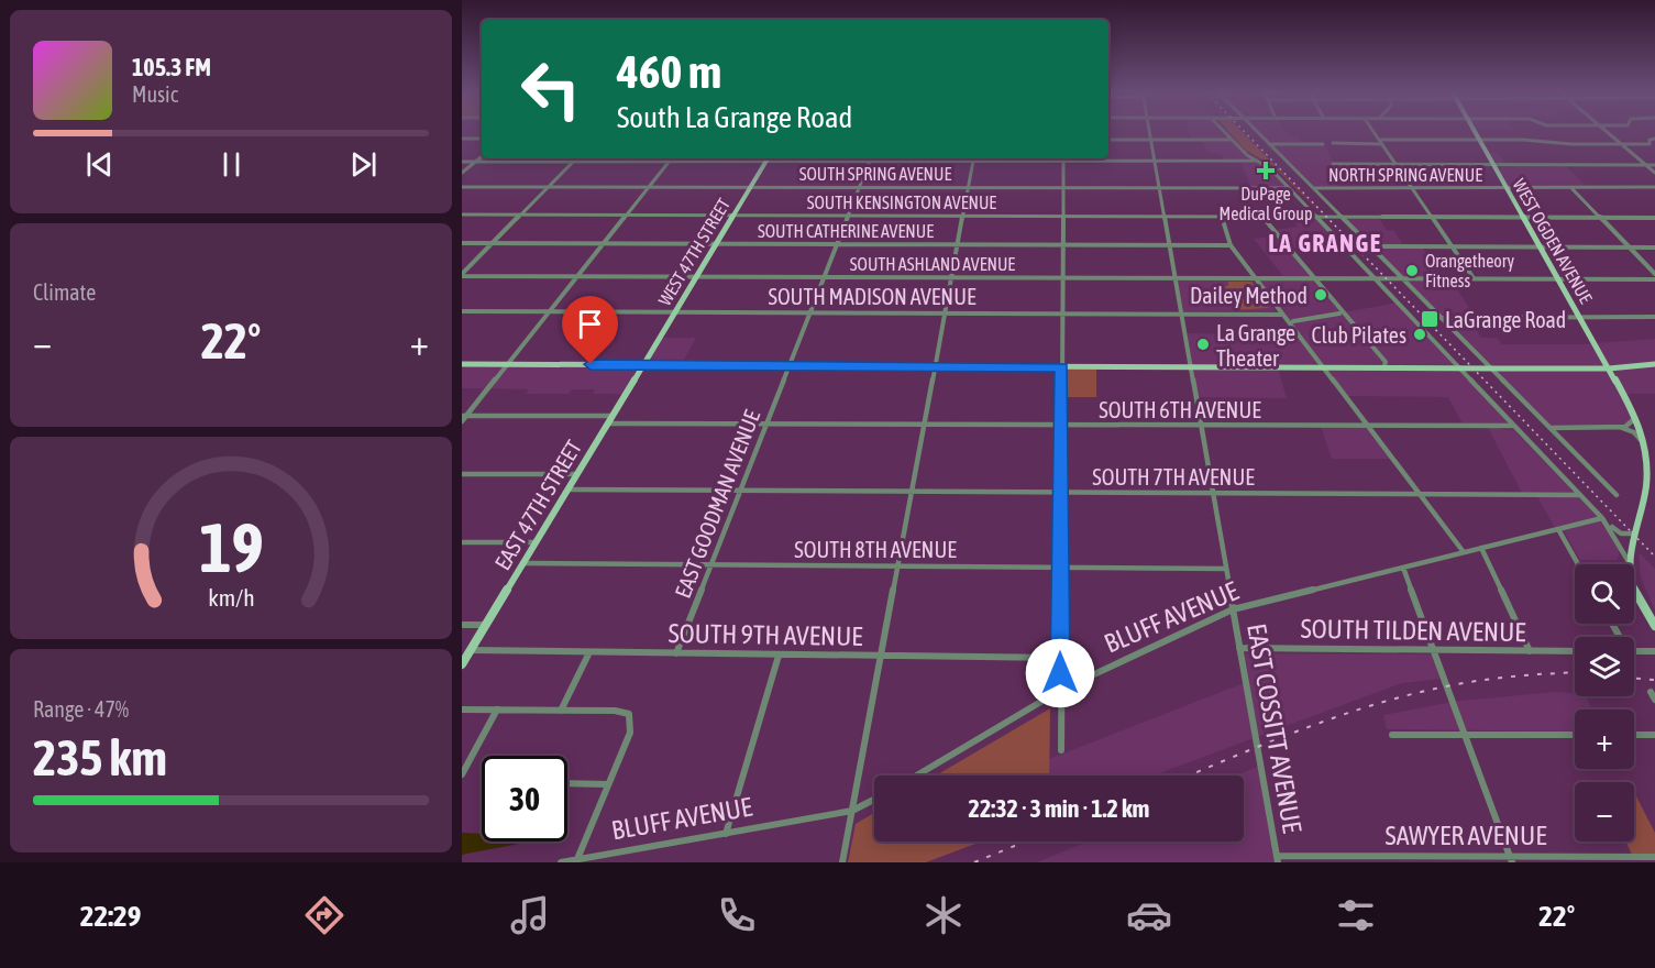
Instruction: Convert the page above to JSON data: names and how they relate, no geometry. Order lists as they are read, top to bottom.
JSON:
{
  "streets": {
    "main road": ["WEST OGDEN AVENUE", "WEST 47TH STREET", "EAST 47TH STREET"],
    "street": [
      "SOUTH SPRING AVENUE",
      "NORTH SPRING AVENUE",
      "SOUTH KENSINGTON AVENUE",
      "SOUTH CATHERINE AVENUE",
      "SOUTH ASHLAND AVENUE",
      "SOUTH MADISON AVENUE",
      "SOUTH 6TH AVENUE",
      "SOUTH 7TH AVENUE",
      "EAST GOODMAN AVENUE",
      "SOUTH 8TH AVENUE",
      "BLUFF AVENUE",
      "SOUTH TILDEN AVENUE",
      "SOUTH 9TH AVENUE",
      "EAST COSSITT AVENUE",
      "SAWYER AVENUE"
    ]
  },
  "crossings": [
    ["SOUTH SPRING AVENUE", "WEST 47TH STREET"],
    ["SOUTH SPRING AVENUE", "EAST GOODMAN AVENUE"],
    ["SOUTH SPRING AVENUE", "EAST COSSITT AVENUE"],
    ["NORTH SPRING AVENUE", "WEST OGDEN AVENUE"],
    ["SOUTH KENSINGTON AVENUE", "WEST OGDEN AVENUE"],
    ["SOUTH KENSINGTON AVENUE", "WEST 47TH STREET"],
    ["SOUTH KENSINGTON AVENUE", "EAST GOODMAN AVENUE"],
    ["SOUTH KENSINGTON AVENUE", "EAST COSSITT AVENUE"],
    ["SOUTH CATHERINE AVENUE", "WEST 47TH STREET"],
    ["SOUTH CATHERINE AVENUE", "EAST GOODMAN AVENUE"],
    ["SOUTH CATHERINE AVENUE", "EAST COSSITT AVENUE"],
    ["WEST OGDEN AVENUE", "SOUTH ASHLAND AVENUE"],
    ["WEST 47TH STREET", "SOUTH ASHLAND AVENUE"],
    ["WEST 47TH STREET", "SOUTH MADISON AVENUE"],
    ["WEST 47TH STREET", "EAST 47TH STREET"],
    ["SOUTH ASHLAND AVENUE", "EAST GOODMAN AVENUE"],
    ["SOUTH ASHLAND AVENUE", "EAST COSSITT AVENUE"],
    ["SOUTH MADISON AVENUE", "EAST GOODMAN AVENUE"],
    ["SOUTH MADISON AVENUE", "EAST COSSITT AVENUE"],
    ["SOUTH 6TH AVENUE", "EAST GOODMAN AVENUE"],
    ["SOUTH 6TH AVENUE", "EAST 47TH STREET"],
    ["SOUTH 6TH AVENUE", "EAST COSSITT AVENUE"],
    ["SOUTH 7TH AVENUE", "EAST GOODMAN AVENUE"],
    ["SOUTH 7TH AVENUE", "EAST 47TH STREET"],
    ["SOUTH 7TH AVENUE", "EAST COSSITT AVENUE"],
    ["EAST GOODMAN AVENUE", "SOUTH 8TH AVENUE"],
    ["EAST GOODMAN AVENUE", "SOUTH 9TH AVENUE"],
    ["EAST 47TH STREET", "SOUTH 8TH AVENUE"],
    ["EAST 47TH STREET", "SOUTH 9TH AVENUE"],
    ["SOUTH 8TH AVENUE", "EAST COSSITT AVENUE"],
    ["BLUFF AVENUE", "EAST COSSITT AVENUE"],
    ["SOUTH TILDEN AVENUE", "EAST COSSITT AVENUE"],
    ["EAST COSSITT AVENUE", "SAWYER AVENUE"]
  ],
  "districts": ["LA GRANGE"],
  "places": {
    "health": ["DuPage Medical Group"],
    "other": [
      "Orangetheory Fitness",
      "Dailey Method",
      "Club Pilates",
      "La Grange Theater"
    ],
    "transit": ["LaGrange Road"]
  },
  "page": {
    "turn": ["460 m", "South La Grange Road"],
    "song": ["105.3 FM", "Music"],
    "tile": [
      "Climate",
      ["Range · 47%", "235 km"]
    ],
    "heat": ["−", "22°", "+"],
    "map_buttons": ["+", "−"],
    "limit": "30",
    "trip": "22:32 · 3 min · 1.2 km",
    "tabs": ["22:29", "22°"],
    "gauge": ["19", "km/h"]
  }
}
